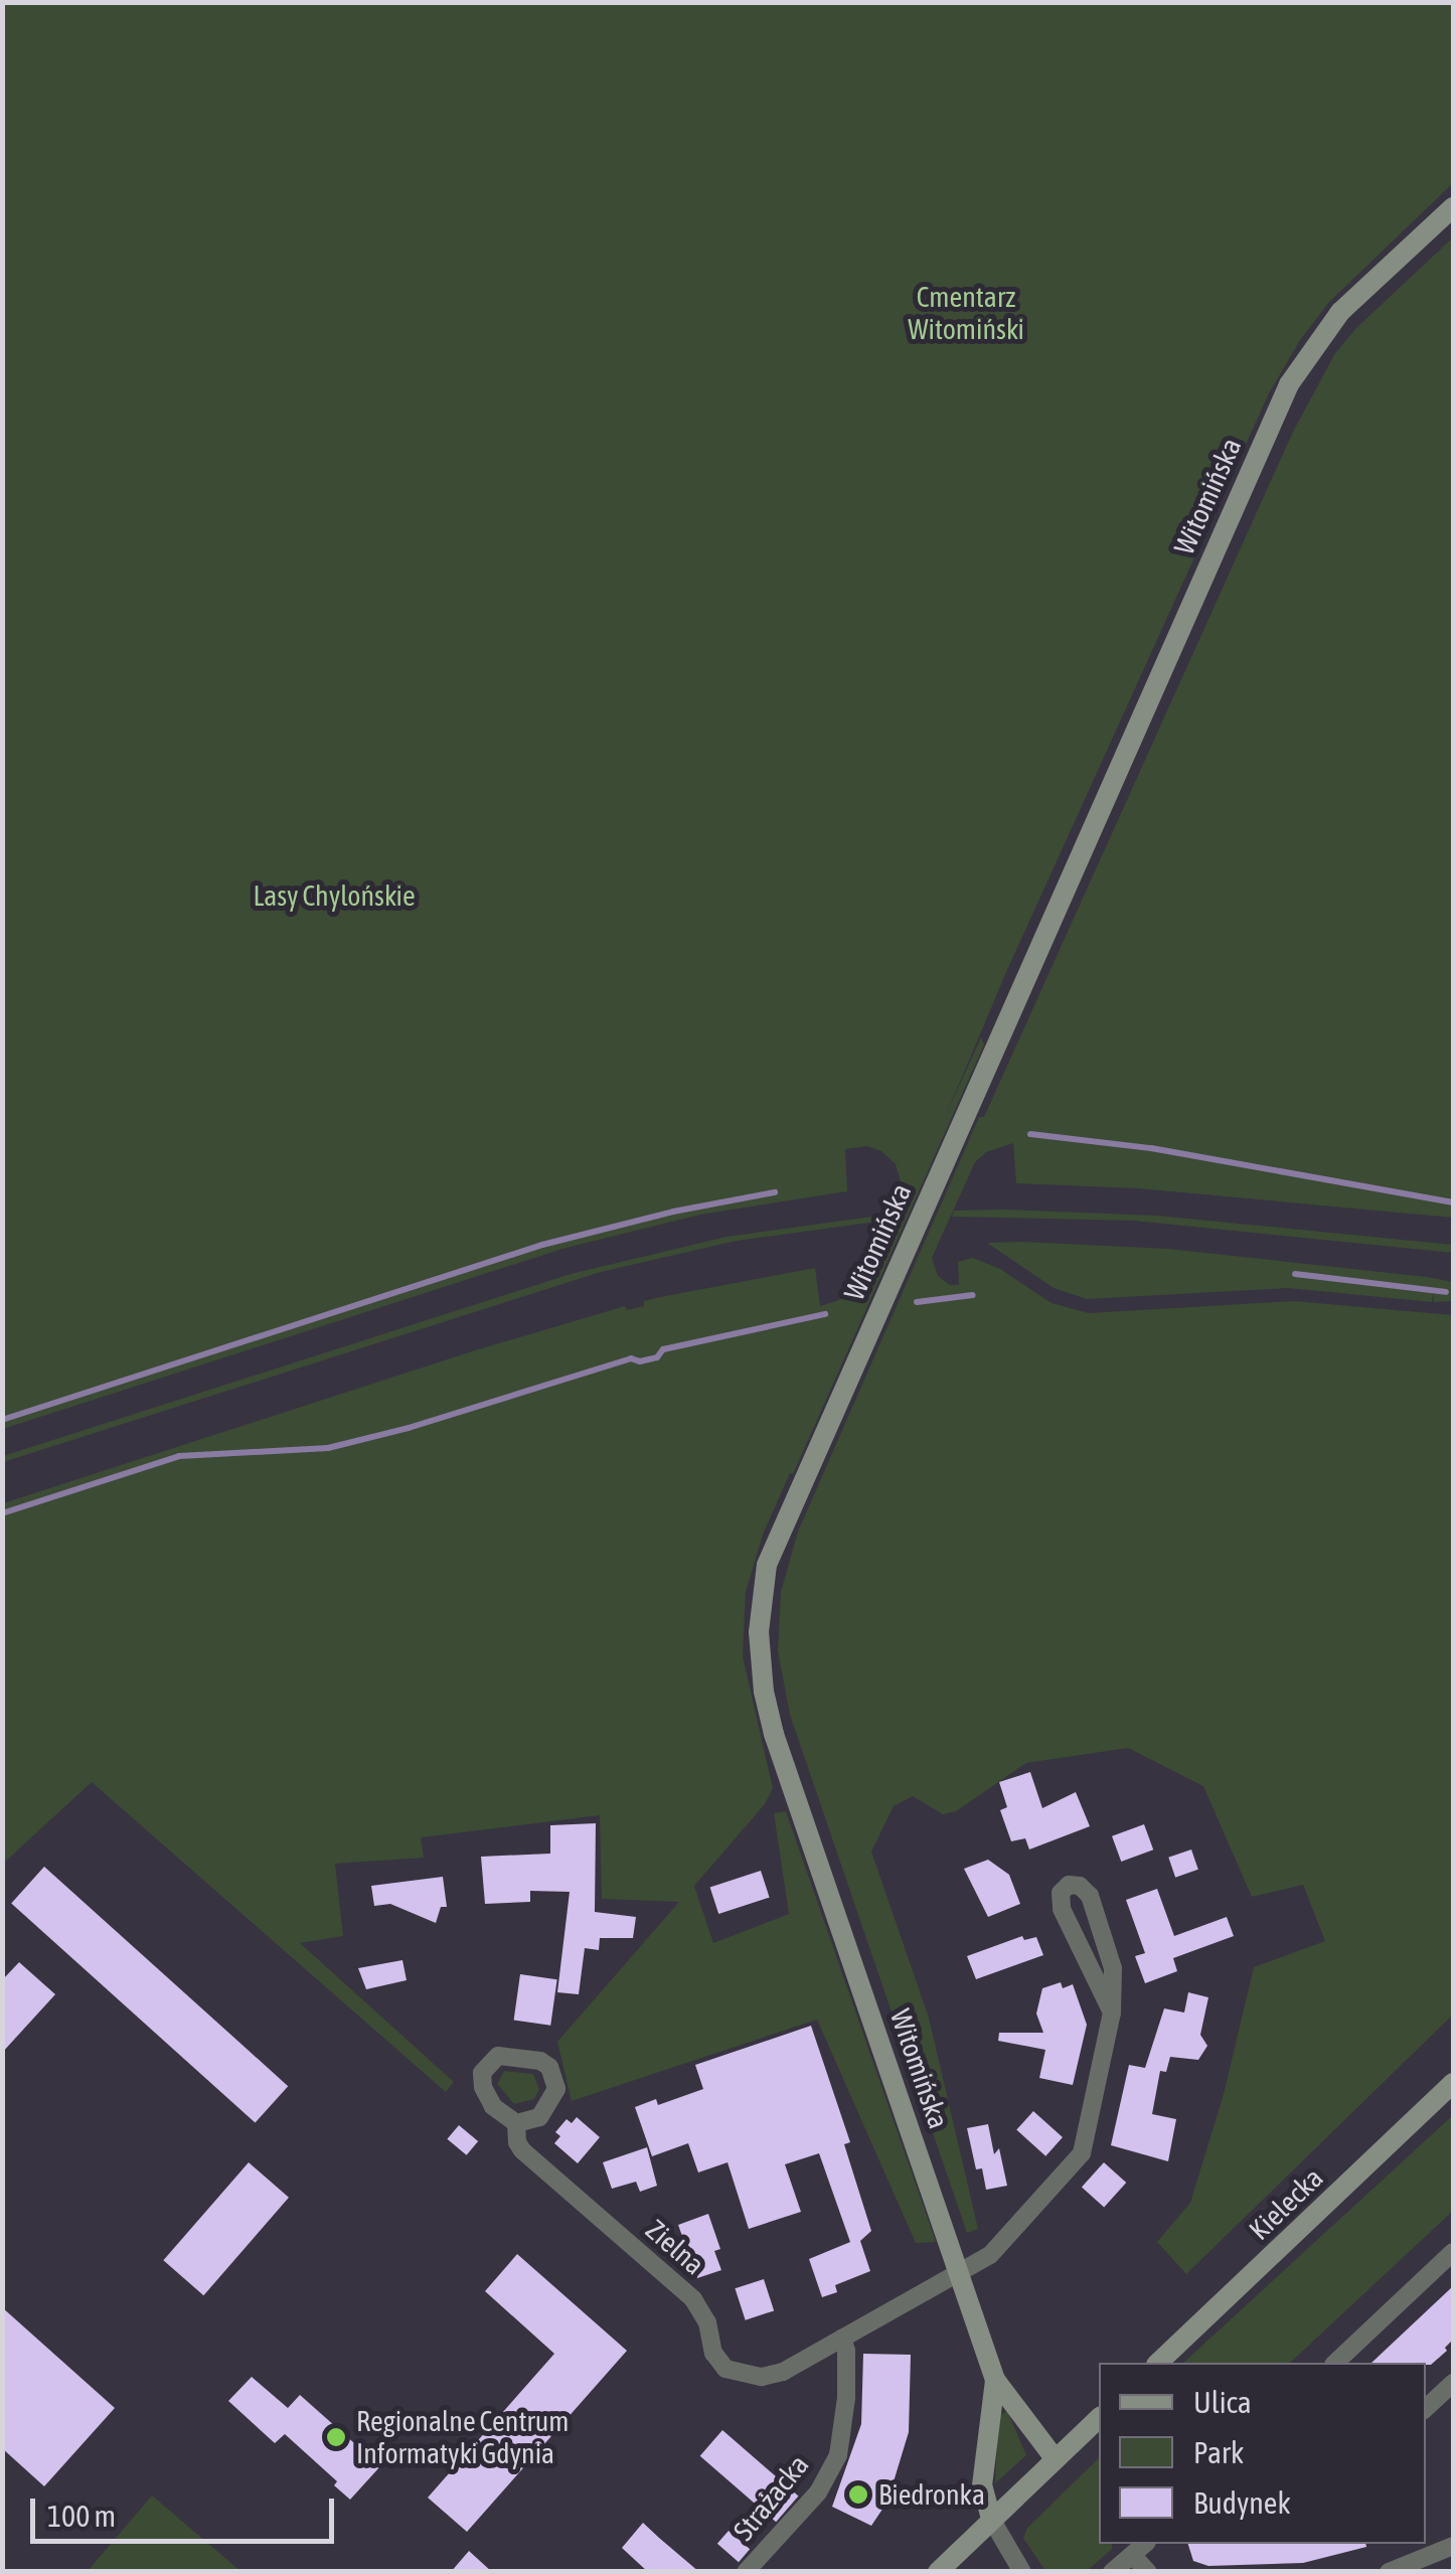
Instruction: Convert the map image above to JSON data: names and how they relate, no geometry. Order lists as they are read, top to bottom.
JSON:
{
  "streets": {
    "street": [
      "Witomińska",
      "Kielecka",
      "Zielna",
      "Strażacka"
    ]
  },
  "crossings": [
    ["Witomińska", "Zielna"],
    ["Zielna", "Strażacka"]
  ],
  "parks": ["Cmentarz Witomiński", "Lasy Chylońskie"],
  "places": ["Regionalne Centrum Informatyki Gdynia", "Biedronka"],
  "legend": ["Ulica", "Park", "Budynek"],
  "scale_bar": "100 m"
}
